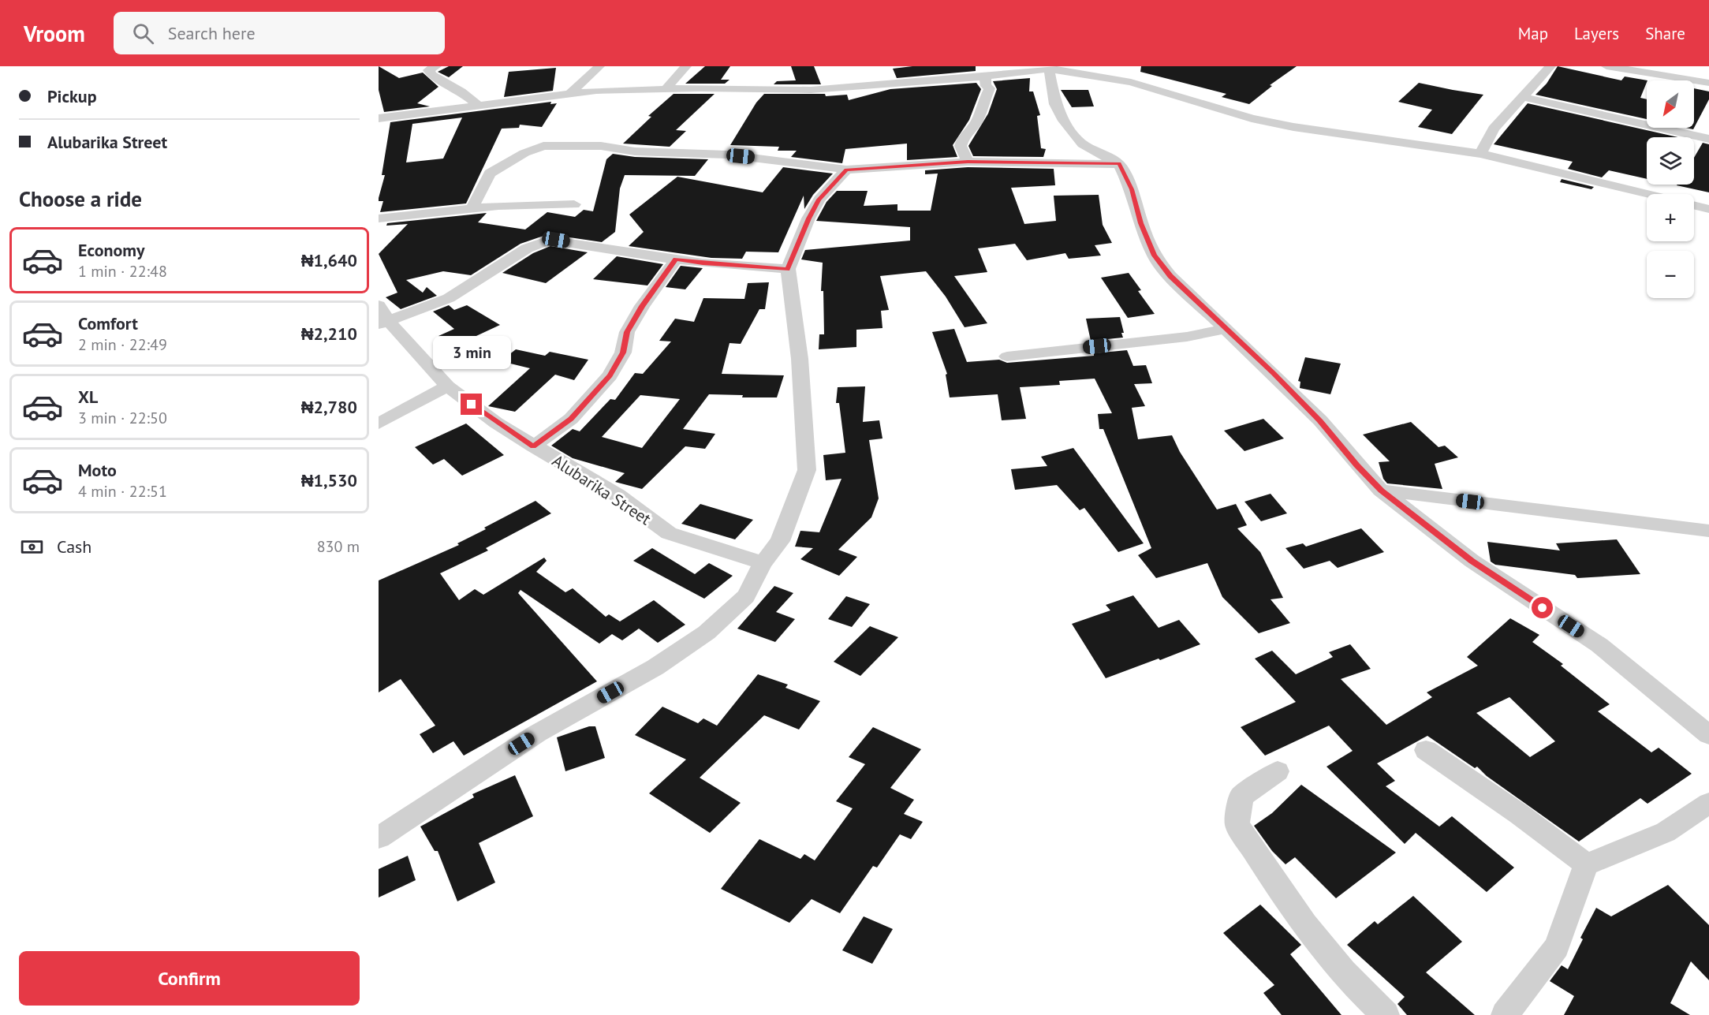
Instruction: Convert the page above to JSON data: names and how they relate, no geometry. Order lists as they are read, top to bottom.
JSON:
{
  "streets": {
    "street": ["Alubarika Street"]
  },
  "north": "bottom left",
  "page": {
    "header": "Vroom",
    "search": "Search here",
    "nav": ["Map", "Layers", "Share"],
    "banner": ["Pickup", "Alubarika Street"],
    "map_buttons": ["+", "−"],
    "heading": "Choose a ride",
    "list": [
      {
        "name": "Economy",
        "note": "1 min · 22:48",
        "value": "₦1,640"
      },
      {
        "name": "Comfort",
        "note": "2 min · 22:49",
        "value": "₦2,210"
      },
      {
        "name": "XL",
        "note": "3 min · 22:50",
        "value": "₦2,780"
      },
      {
        "name": "Moto",
        "note": "4 min · 22:51",
        "value": "₦1,530"
      }
    ],
    "bubble": "3 min",
    "pay": ["Cash", "830 m"],
    "buttons": "Confirm"
  }
}
